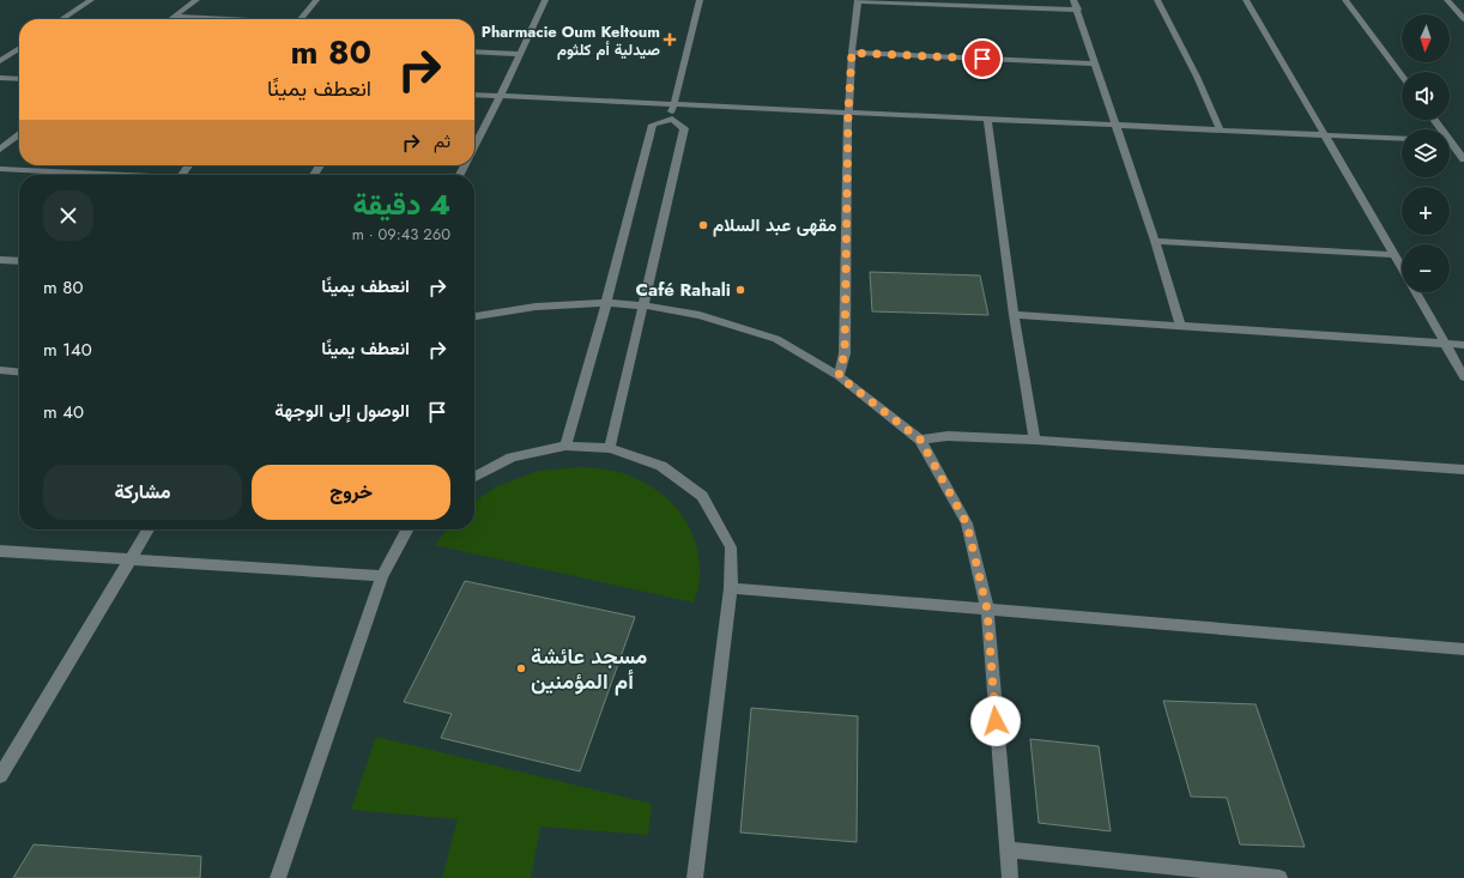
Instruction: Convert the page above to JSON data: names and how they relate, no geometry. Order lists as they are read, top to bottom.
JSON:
{
  "places": {
    "health": ["Pharmacie Oum Keltoum صيدلية أم كلثوم"],
    "other": ["مقهى عبد السلام", "Café Rahali", "مسجد عائشة أم المؤمنين"]
  },
  "north": "bottom",
  "page": {
    "map_buttons": ["+", "−"],
    "turn": ["80 m", "انعطف يمينًا"],
    "then": "ثم",
    "heading": ["4 دقيقة", "260 m · 09:43"],
    "list": [
      {
        "name": "انعطف يمينًا",
        "value": "80 m"
      },
      {
        "name": "انعطف يمينًا",
        "value": "140 m"
      },
      {
        "name": "الوصول إلى الوجهة",
        "value": "40 m"
      }
    ],
    "buttons": ["خروج", "مشاركة"]
  }
}
